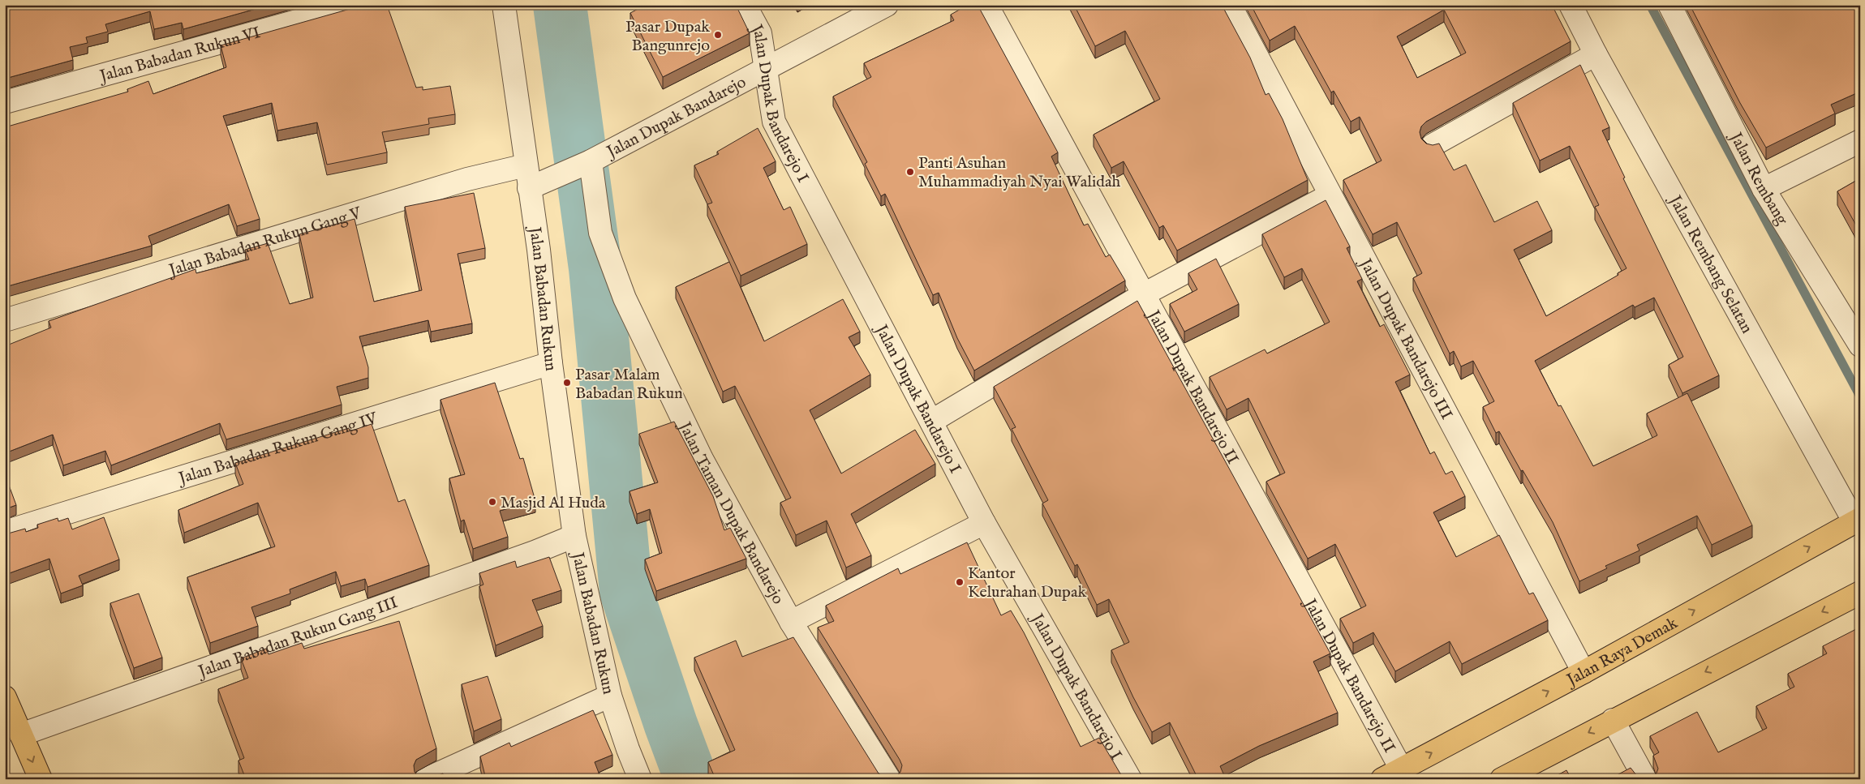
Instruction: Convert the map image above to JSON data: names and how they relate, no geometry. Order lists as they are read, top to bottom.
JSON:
{
  "streets": {
    "main road": ["Jalan Raya Demak"],
    "street": [
      "Jalan Babadan Rukun VI",
      "Jalan Dupak Bandarejo I",
      "Jalan Dupak Bandarejo",
      "Jalan Rembang",
      "Jalan Babadan Rukun Gang V",
      "Jalan Rembang Selatan",
      "Jalan Babadan Rukun",
      "Jalan Dupak Bandarejo III",
      "Jalan Dupak Bandarejo II",
      "Jalan Babadan Rukun Gang IV",
      "Jalan Taman Dupak Bandarejo",
      "Jalan Babadan Rukun Gang III"
    ]
  },
  "crossings": [
    ["Jalan Dupak Bandarejo I", "Jalan Dupak Bandarejo"],
    ["Jalan Dupak Bandarejo", "Jalan Babadan Rukun"],
    ["Jalan Dupak Bandarejo", "Jalan Taman Dupak Bandarejo"],
    ["Jalan Babadan Rukun Gang V", "Jalan Babadan Rukun"],
    ["Jalan Rembang Selatan", "Jalan Raya Demak"],
    ["Jalan Babadan Rukun", "Jalan Babadan Rukun Gang IV"],
    ["Jalan Babadan Rukun", "Jalan Babadan Rukun Gang III"],
    ["Jalan Dupak Bandarejo III", "Jalan Raya Demak"],
    ["Jalan Dupak Bandarejo II", "Jalan Raya Demak"]
  ],
  "places": [
    "Pasar Dupak Bangunrejo",
    "Panti Asuhan Muhammadiyah Nyai Walidah",
    "Pasar Malam Babadan Rukun",
    "Masjid Al Huda",
    "Kantor Kelurahan Dupak"
  ]
}
